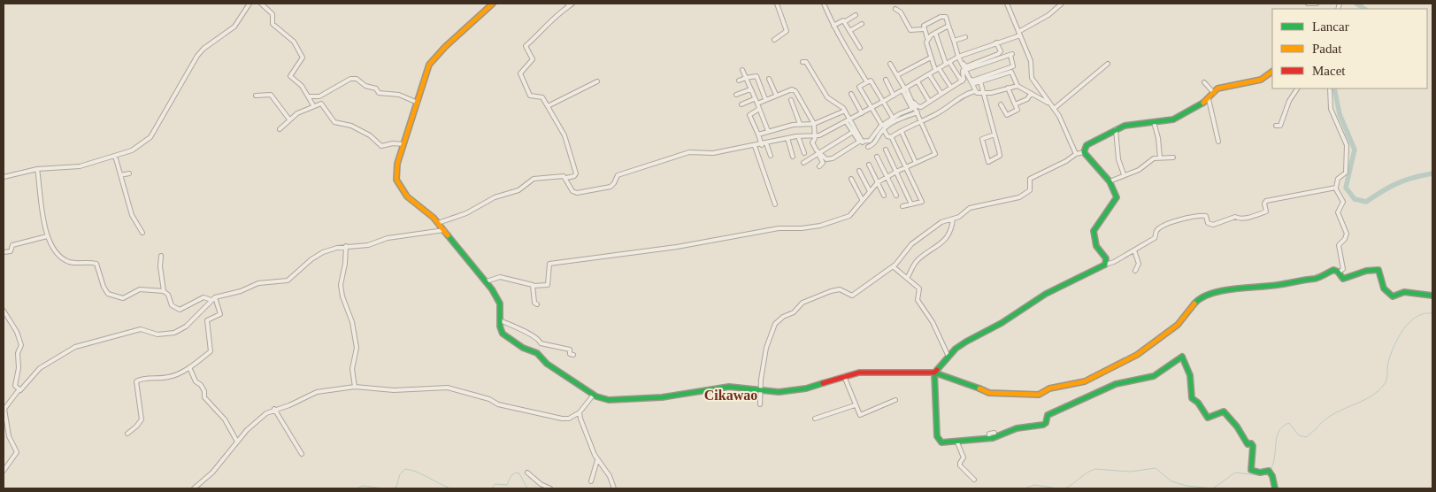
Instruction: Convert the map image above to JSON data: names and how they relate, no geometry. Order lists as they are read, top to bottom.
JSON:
{
  "districts": ["Cikawao"],
  "legend": ["Lancar", "Padat", "Macet"]
}
